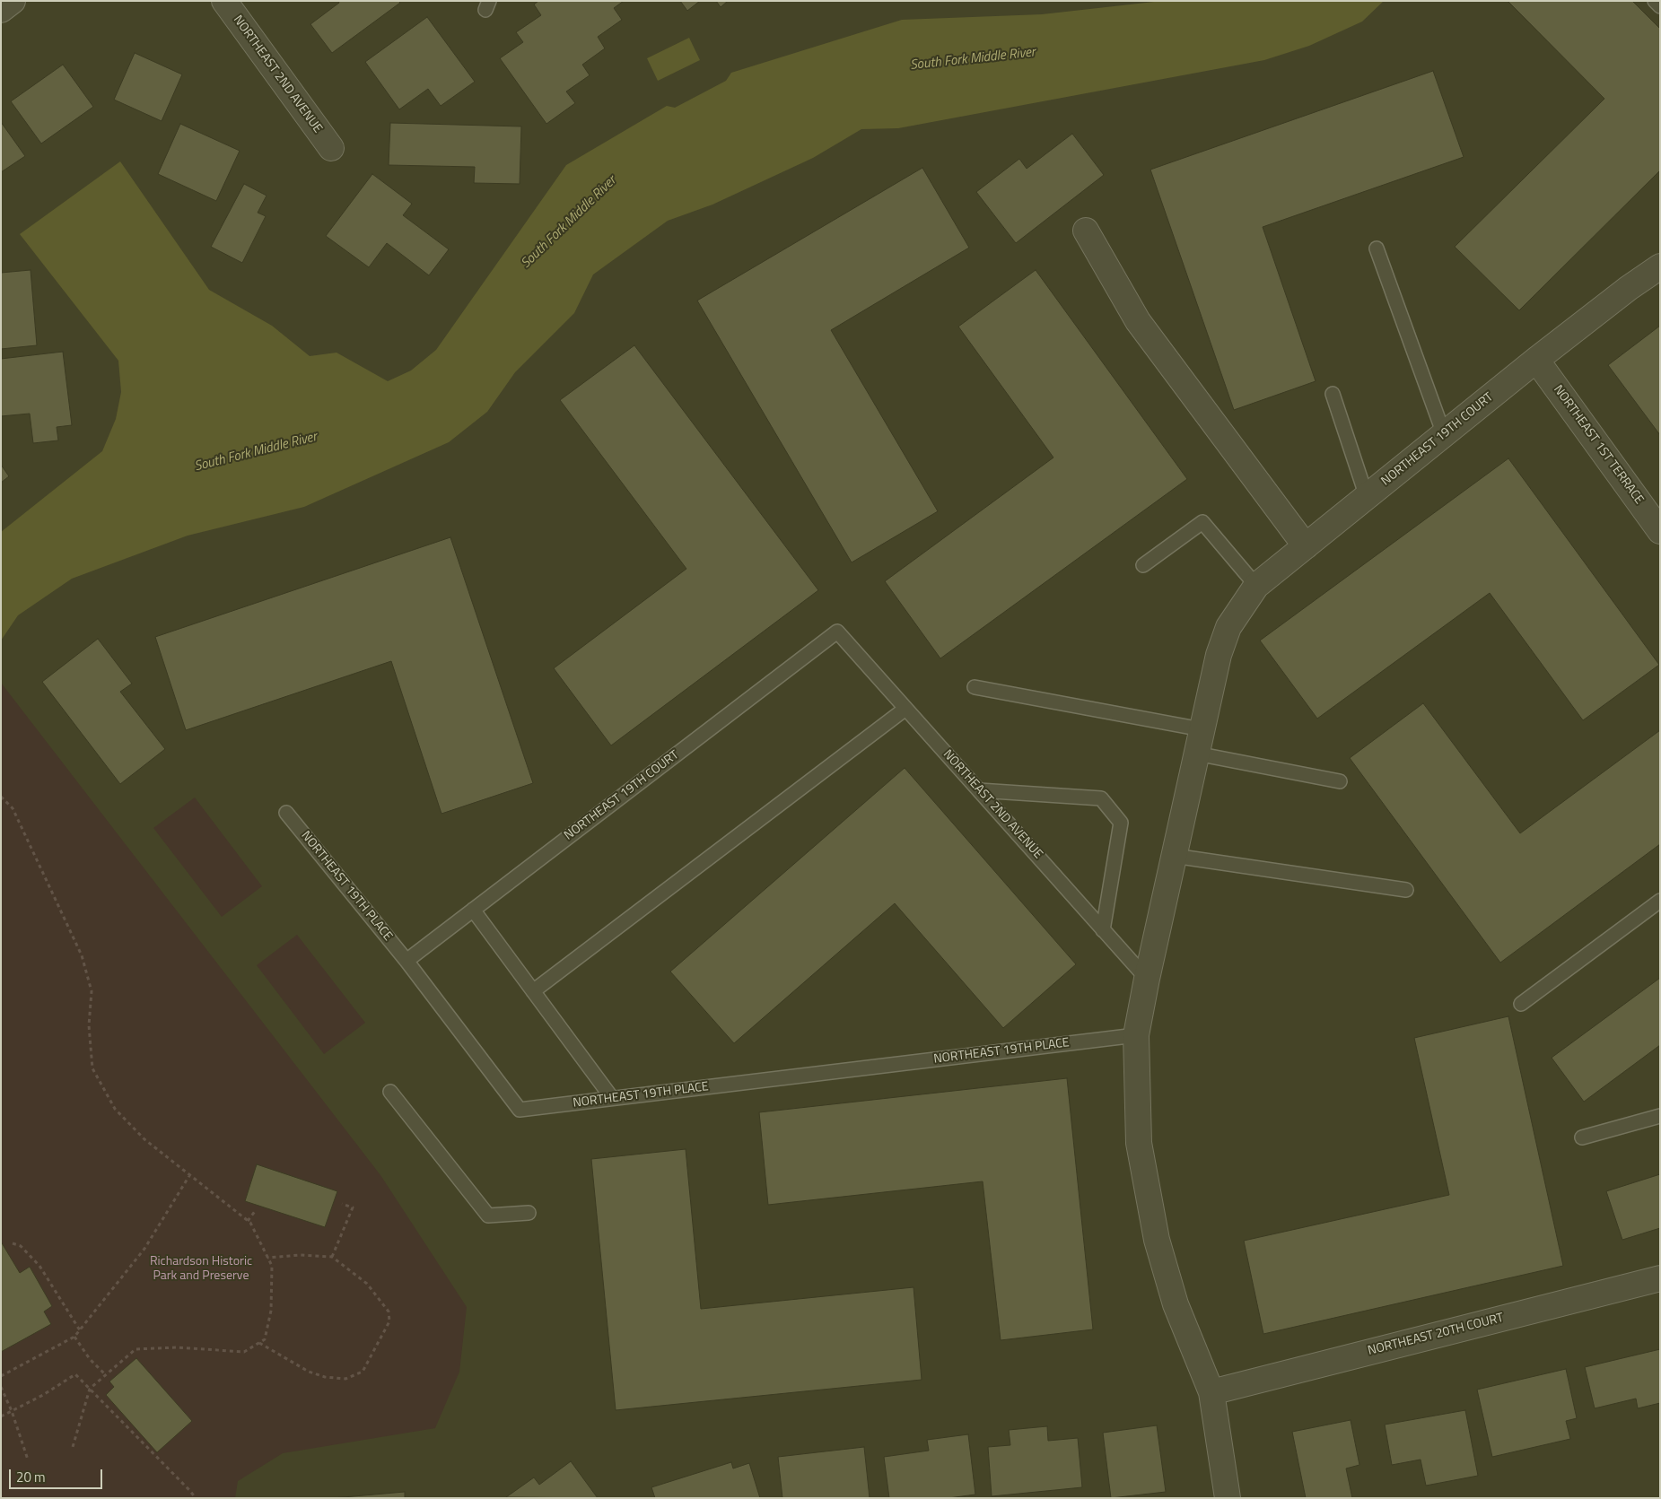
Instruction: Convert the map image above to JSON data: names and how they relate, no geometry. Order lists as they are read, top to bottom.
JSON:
{
  "streets": {
    "street": [
      "NORTHEAST 2ND AVENUE",
      "NORTHEAST 19TH COURT",
      "NORTHEAST 1ST TERRACE",
      "NORTHEAST 20TH COURT"
    ],
    "lane": ["NORTHEAST 19TH PLACE"]
  },
  "crossings": [
    ["NORTHEAST 2ND AVENUE", "NORTHEAST 19TH COURT"],
    ["NORTHEAST 19TH COURT", "NORTHEAST 1ST TERRACE"],
    ["NORTHEAST 19TH COURT", "NORTHEAST 19TH PLACE"]
  ],
  "water": ["South Fork Middle River"],
  "parks": ["Richardson Historic Park and Preserve"],
  "scale_bar": "20 m"
}
